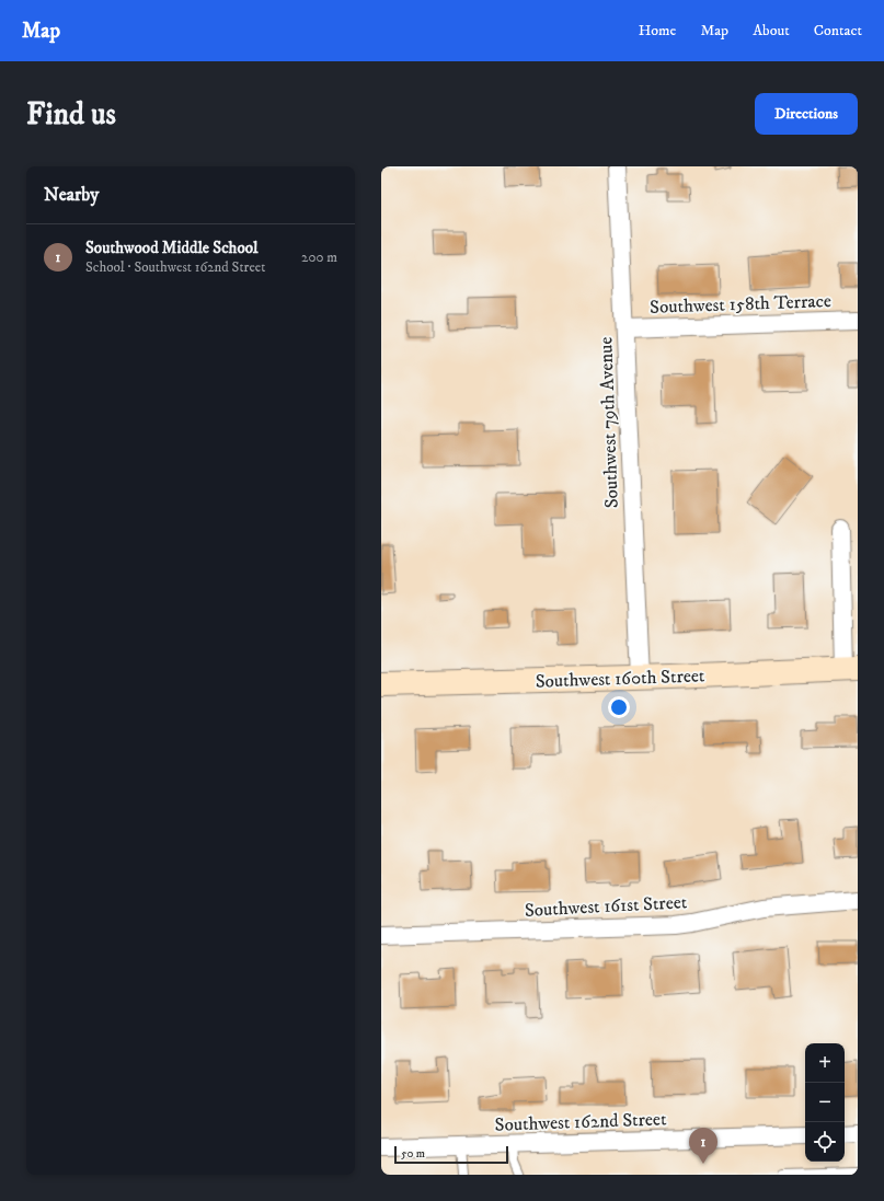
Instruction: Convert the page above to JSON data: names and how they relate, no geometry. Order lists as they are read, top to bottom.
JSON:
{
  "streets": {
    "street": [
      "Southwest 158th Terrace",
      "Southwest 79th Avenue",
      "Southwest 160th Street",
      "Southwest 161st Street",
      "Southwest 162nd Street"
    ]
  },
  "crossings": [
    ["Southwest 158th Terrace", "Southwest 79th Avenue"],
    ["Southwest 79th Avenue", "Southwest 160th Street"]
  ],
  "scale_bar": "50 m",
  "page": {
    "header": "Map",
    "nav": [
      "Home",
      "Map",
      "About",
      "Contact"
    ],
    "buttons": "Directions",
    "title": "Find us",
    "heading": "Nearby",
    "list": [
      {
        "mark": "1",
        "name": "Southwood Middle School",
        "note": "School · Southwest 162nd Street",
        "value": "200 m"
      }
    ],
    "map_buttons": ["+", "−"],
    "pins": "1",
    "scale": "50 m"
  }
}
